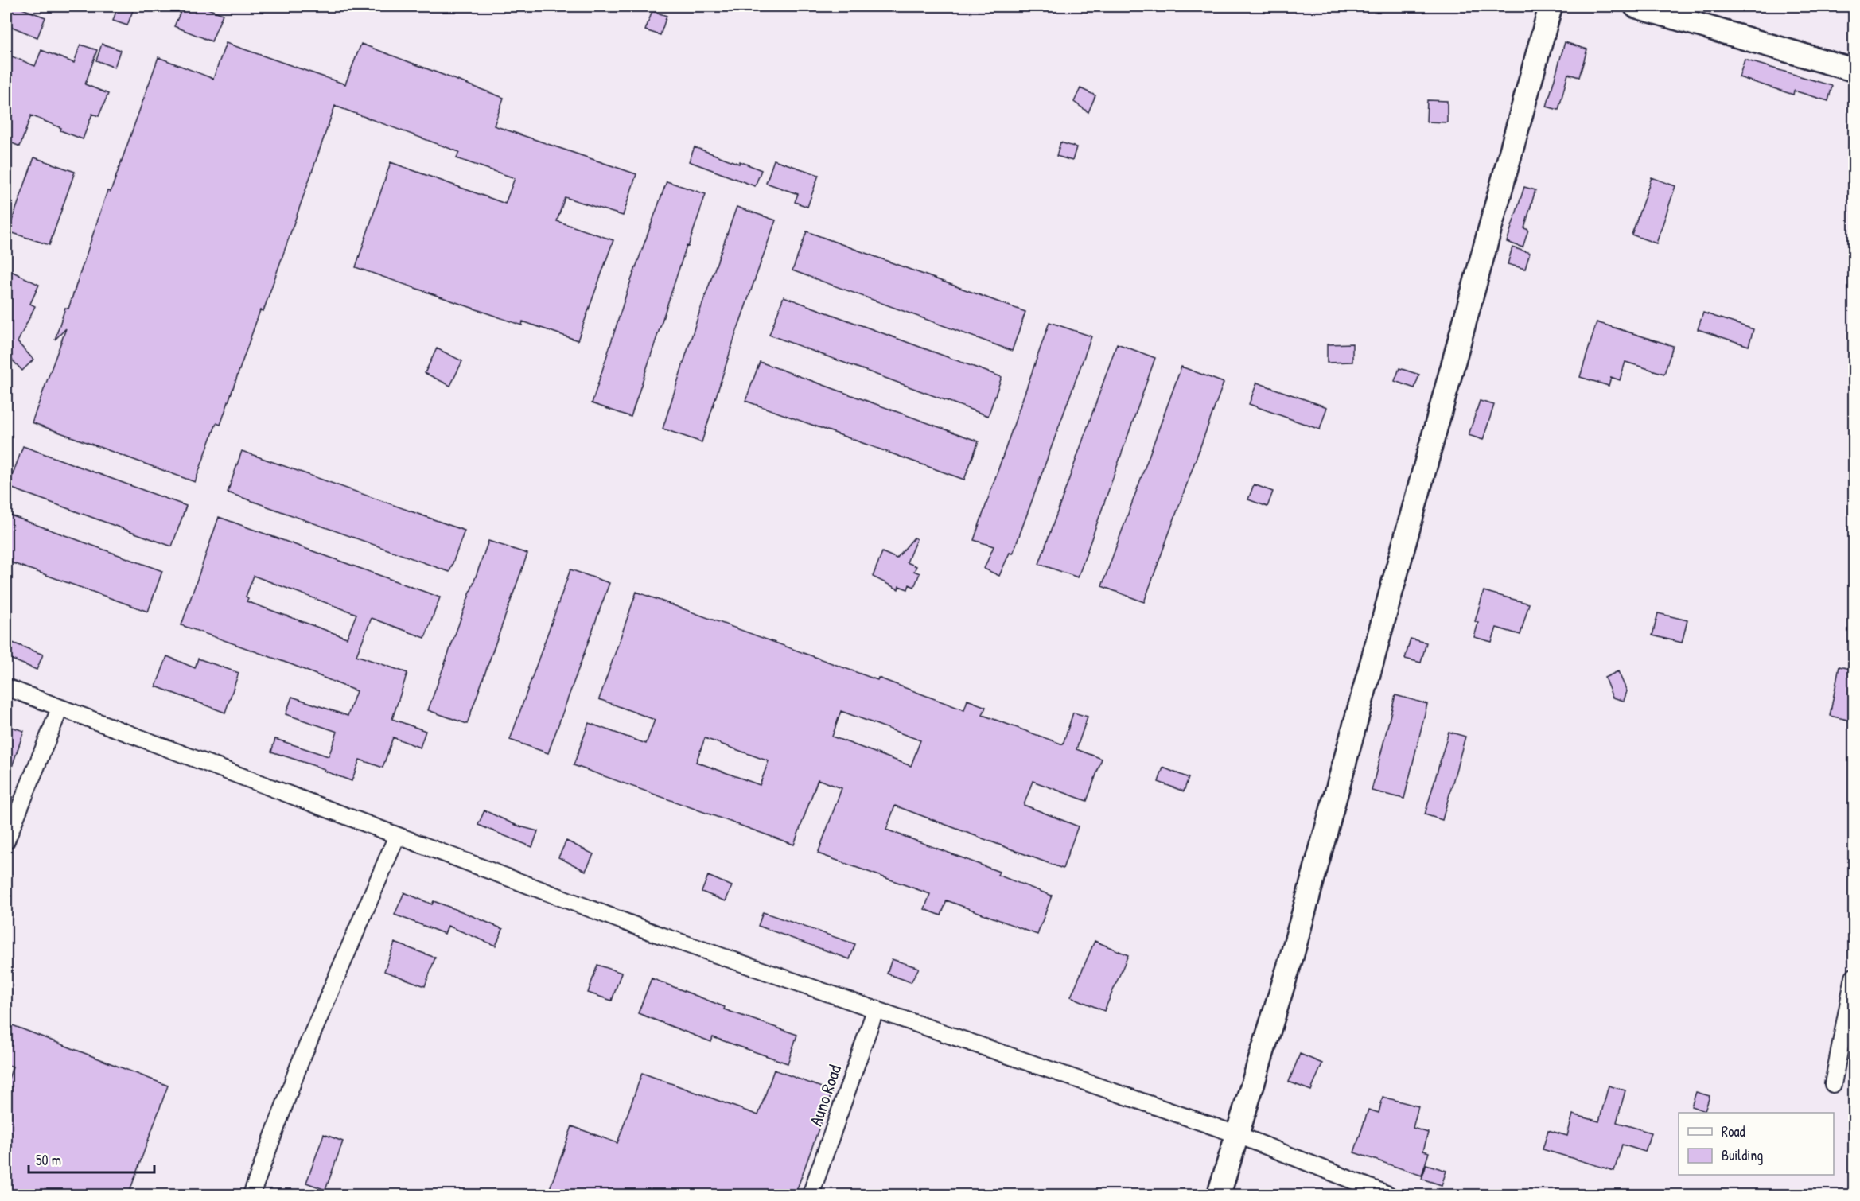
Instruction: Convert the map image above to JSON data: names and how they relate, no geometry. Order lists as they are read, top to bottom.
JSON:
{
  "streets": {
    "street": ["Auno Road"]
  },
  "legend": ["Road", "Building"],
  "scale_bar": "50 m"
}
